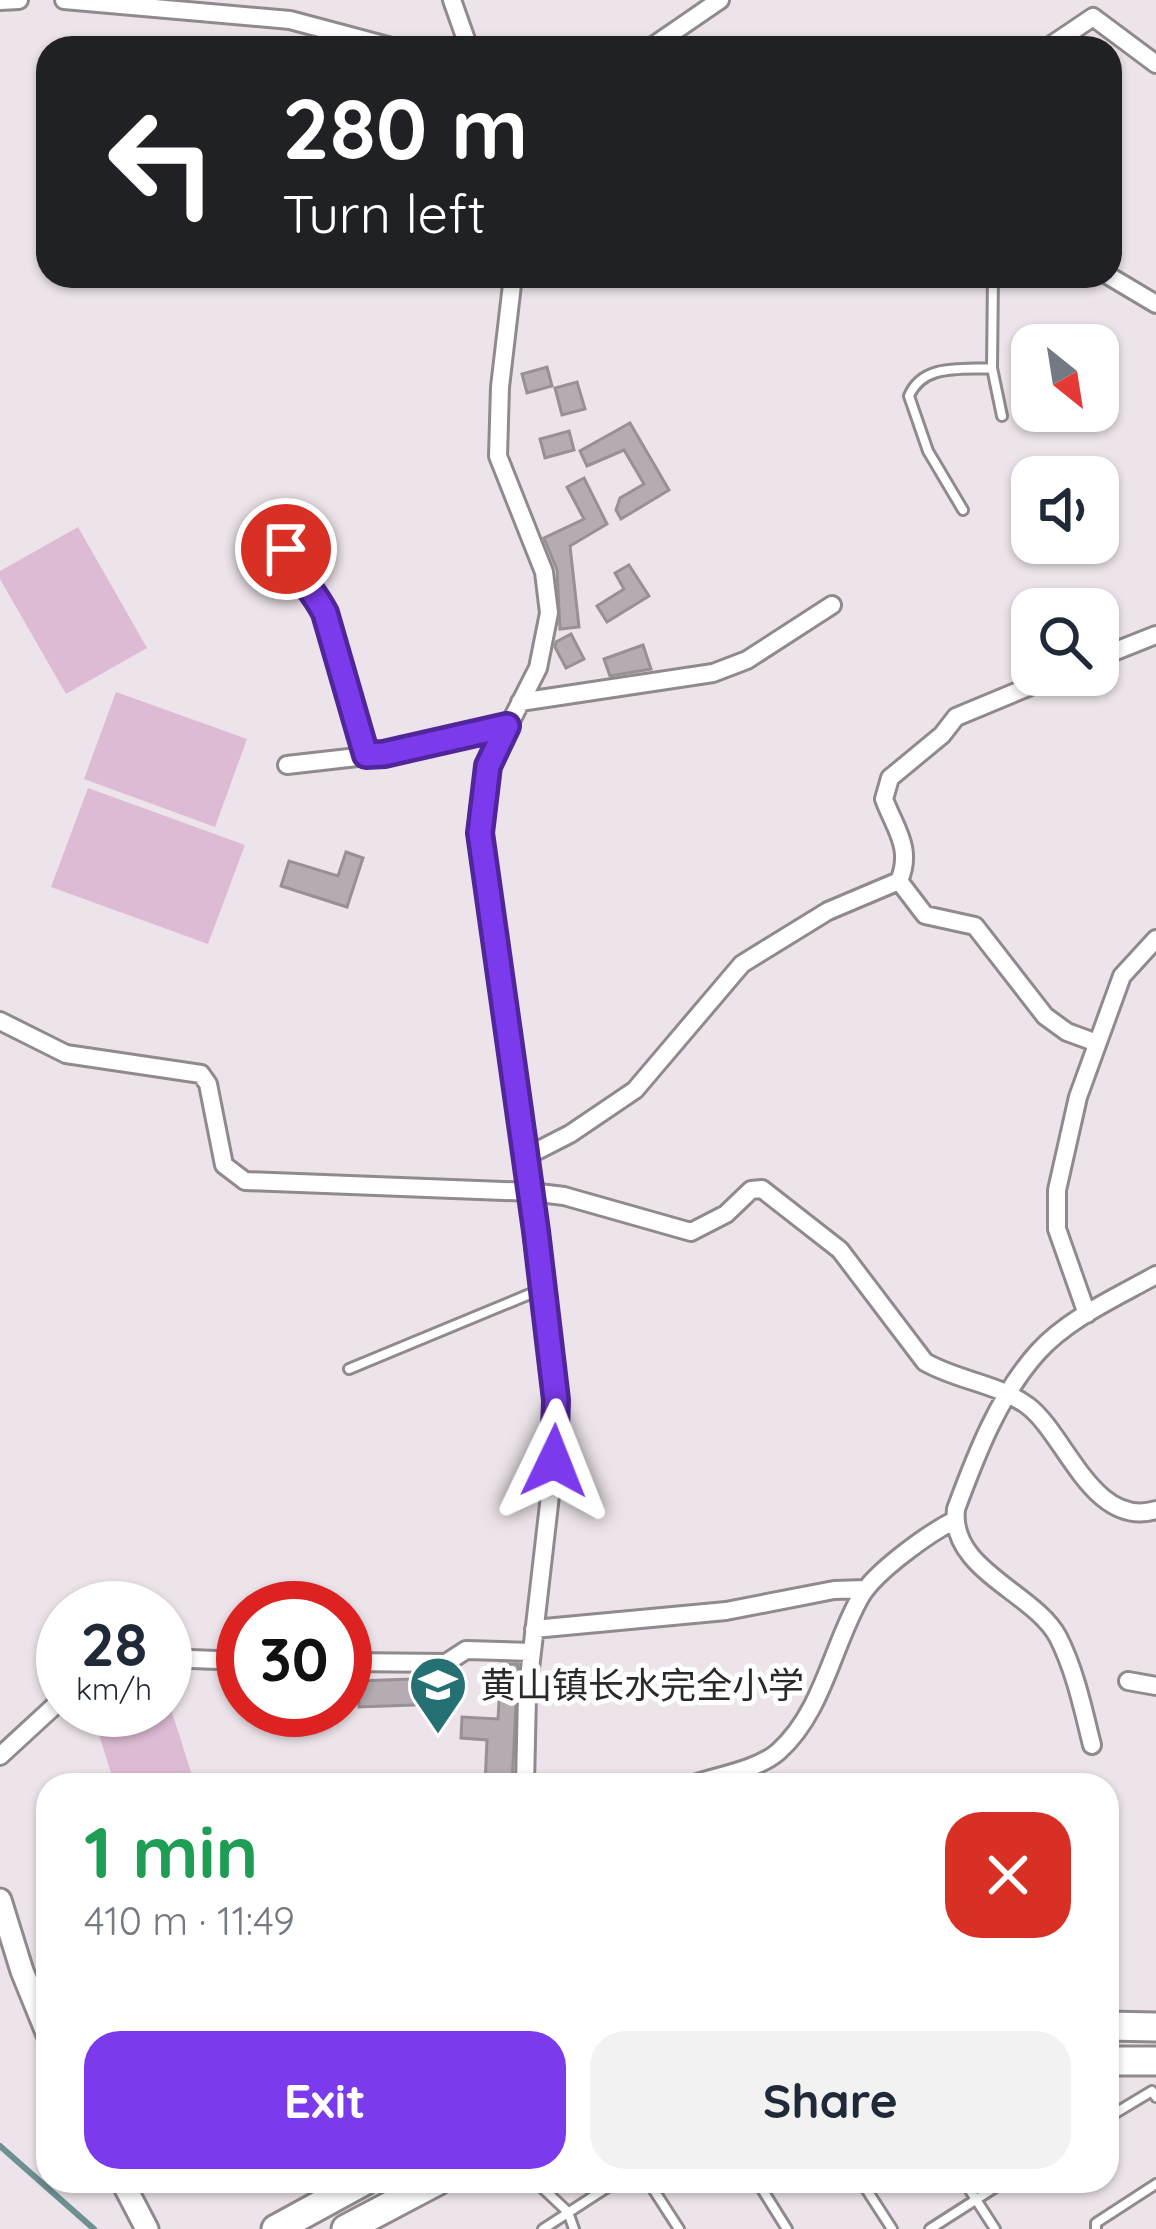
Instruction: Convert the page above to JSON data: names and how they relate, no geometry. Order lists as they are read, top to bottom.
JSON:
{
  "places": {
    "school or university": ["黄山镇长水完全小学"]
  },
  "north": "bottom right",
  "page": {
    "turn": ["280 m", "Turn left"],
    "speed": "28 km/h",
    "limit": "30",
    "heading": ["1 min", "410 m · 11:49"],
    "buttons": ["Exit", "Share"]
  }
}
